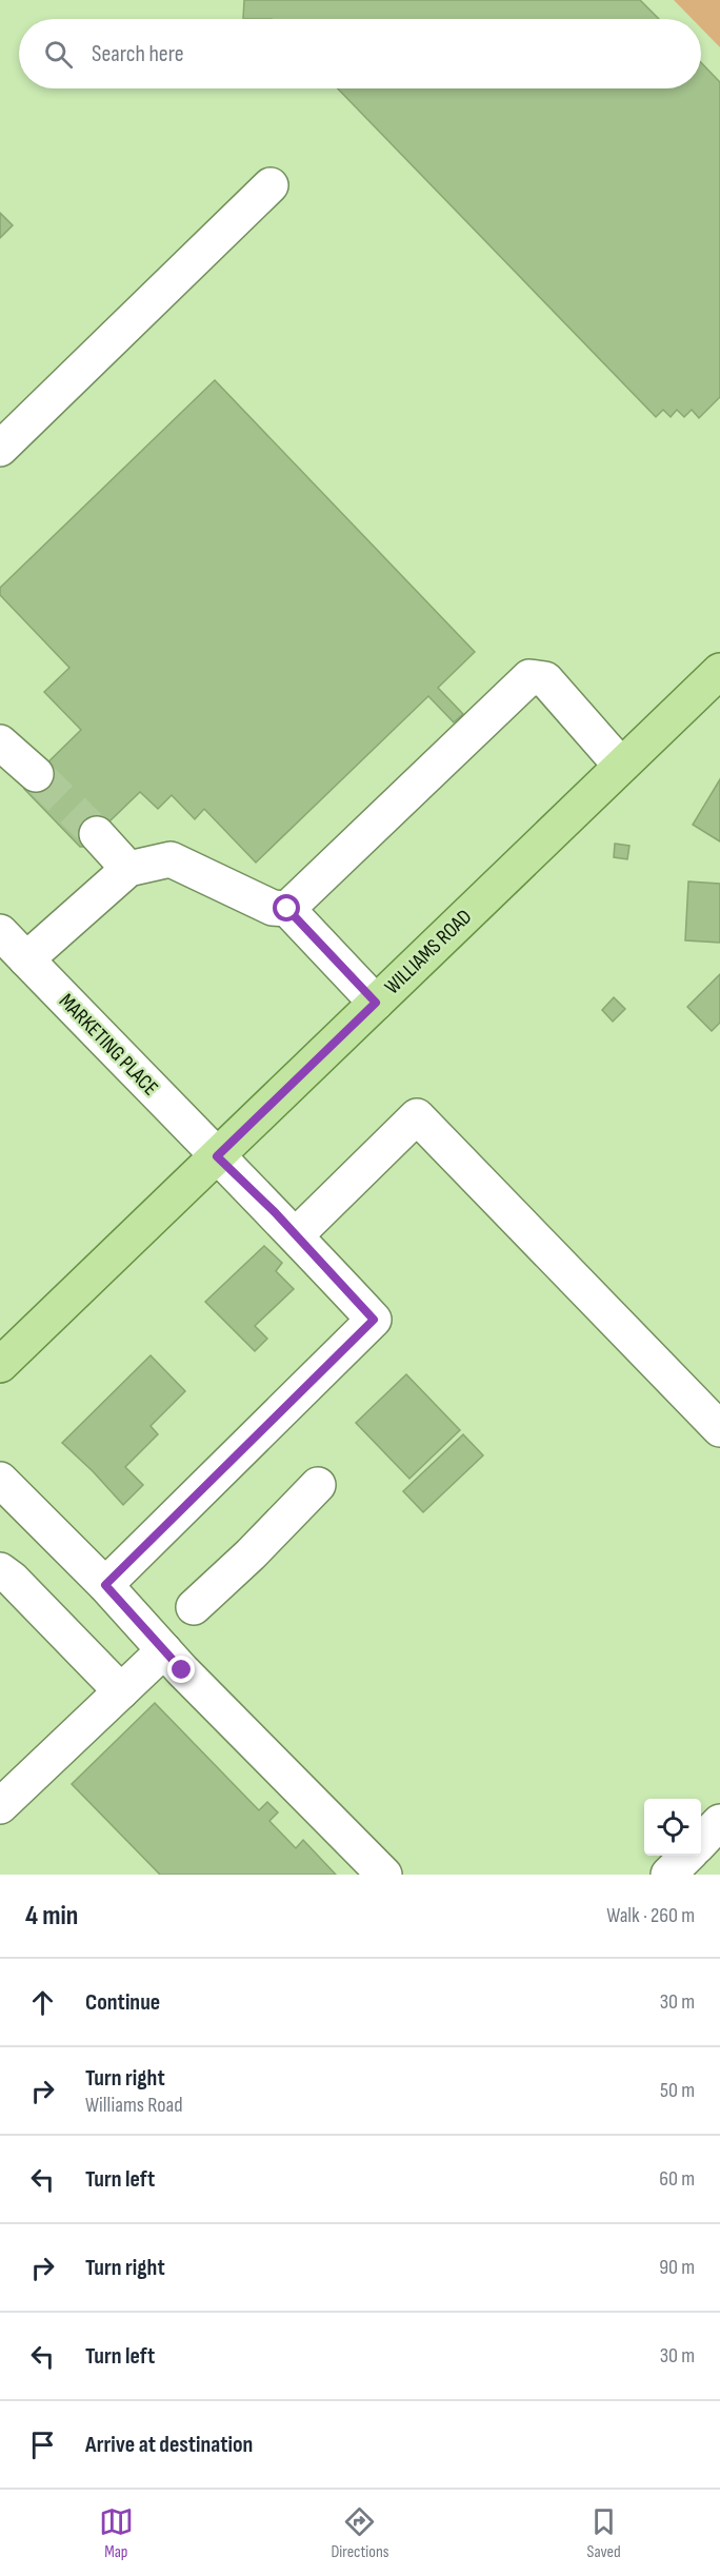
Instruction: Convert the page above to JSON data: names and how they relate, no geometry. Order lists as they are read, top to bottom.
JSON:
{
  "streets": {
    "main road": ["WILLIAMS ROAD"],
    "street": ["MARKETING PLACE"]
  },
  "crossings": [
    ["WILLIAMS ROAD", "MARKETING PLACE"]
  ],
  "page": {
    "search": "Search here",
    "heading": ["4 min", "Walk · 260 m"],
    "list": [
      ["Continue", "30 m"],
      ["Turn right", "Williams Road", "50 m"],
      ["Turn left", "60 m"],
      ["Turn right", "90 m"],
      ["Turn left", "30 m"],
      "Arrive at destination"
    ],
    "nav": ["Map", "Directions", "Saved"]
  }
}
